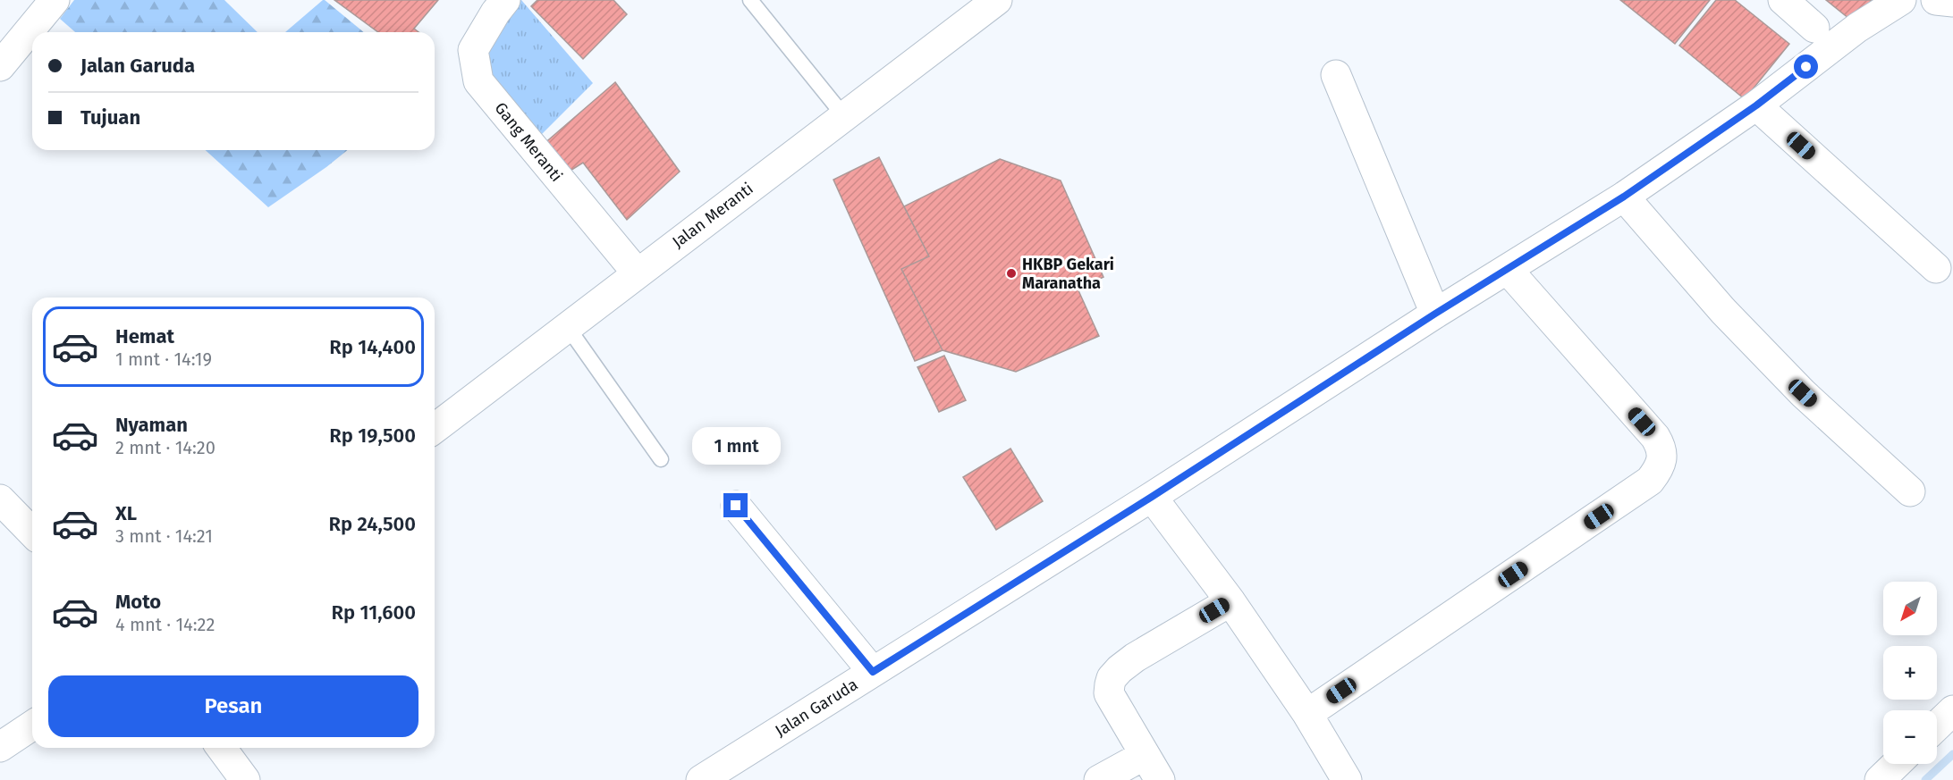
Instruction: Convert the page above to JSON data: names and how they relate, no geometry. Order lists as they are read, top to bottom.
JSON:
{
  "streets": {
    "street": ["Gang Meranti", "Jalan Meranti", "Jalan Garuda"]
  },
  "crossings": [
    ["Gang Meranti", "Jalan Meranti"]
  ],
  "places": ["HKBP Gekari Maranatha"],
  "north": "bottom left",
  "page": {
    "banner": ["Jalan Garuda", "Tujuan"],
    "list": [
      {
        "name": "Hemat",
        "note": "1 mnt · 14:19",
        "value": "Rp 14,400"
      },
      {
        "name": "Nyaman",
        "note": "2 mnt · 14:20",
        "value": "Rp 19,500"
      },
      {
        "name": "XL",
        "note": "3 mnt · 14:21",
        "value": "Rp 24,500"
      },
      {
        "name": "Moto",
        "note": "4 mnt · 14:22",
        "value": "Rp 11,600"
      }
    ],
    "bubble": "1 mnt",
    "map_buttons": ["+", "−"],
    "buttons": "Pesan"
  }
}
